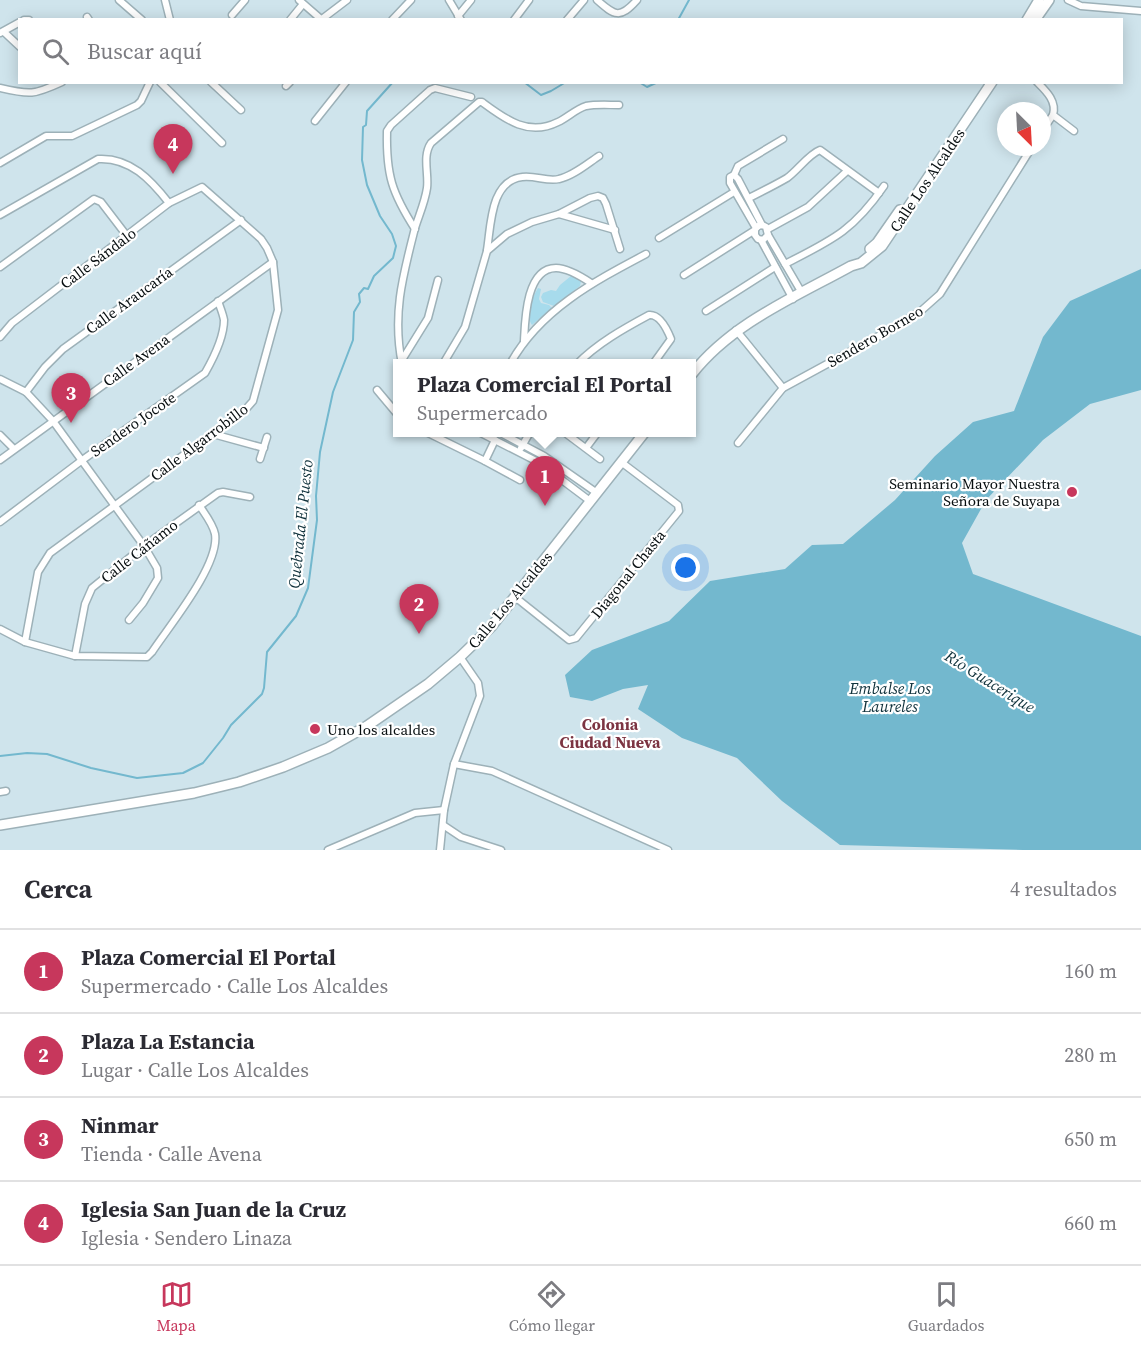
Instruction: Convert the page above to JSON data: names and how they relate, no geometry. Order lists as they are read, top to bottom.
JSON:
{
  "streets": {
    "main road": ["Calle Los Alcaldes"],
    "street": [
      "Calle Sándalo",
      "Calle Araucaría",
      "Sendero Borneo",
      "Calle Avena",
      "Sendero Jocote",
      "Calle Algarrobillo",
      "Calle Cáñamo",
      "Diagonal Chasta"
    ]
  },
  "crossings": [
    ["Calle Los Alcaldes", "Diagonal Chasta"],
    ["Calle Sándalo", "Calle Algarrobillo"],
    ["Calle Araucaría", "Calle Algarrobillo"],
    ["Calle Avena", "Sendero Jocote"],
    ["Calle Avena", "Calle Algarrobillo"]
  ],
  "districts": ["Colonia Ciudad Nueva"],
  "water": ["Quebrada El Puesto", "Río Guacerique", "Embalse Los Laureles"],
  "places": ["Seminario Mayor Nuestra Señora de Suyapa", "Uno los alcaldes"],
  "north": "bottom right",
  "page": {
    "search": "Buscar aquí",
    "pins": [
      "4",
      "3",
      "1",
      "2"
    ],
    "popup": ["Plaza Comercial El Portal", "Supermercado"],
    "heading": ["Cerca", "4 resultados"],
    "list": [
      {
        "mark": "1",
        "name": "Plaza Comercial El Portal",
        "note": "Supermercado · Calle Los Alcaldes",
        "value": "160 m"
      },
      {
        "mark": "2",
        "name": "Plaza La Estancia",
        "note": "Lugar · Calle Los Alcaldes",
        "value": "280 m"
      },
      {
        "mark": "3",
        "name": "Ninmar",
        "note": "Tienda · Calle Avena",
        "value": "650 m"
      },
      {
        "mark": "4",
        "name": "Iglesia San Juan de la Cruz",
        "note": "Iglesia · Sendero Linaza",
        "value": "660 m"
      }
    ],
    "nav": ["Mapa", "Cómo llegar", "Guardados"]
  }
}
